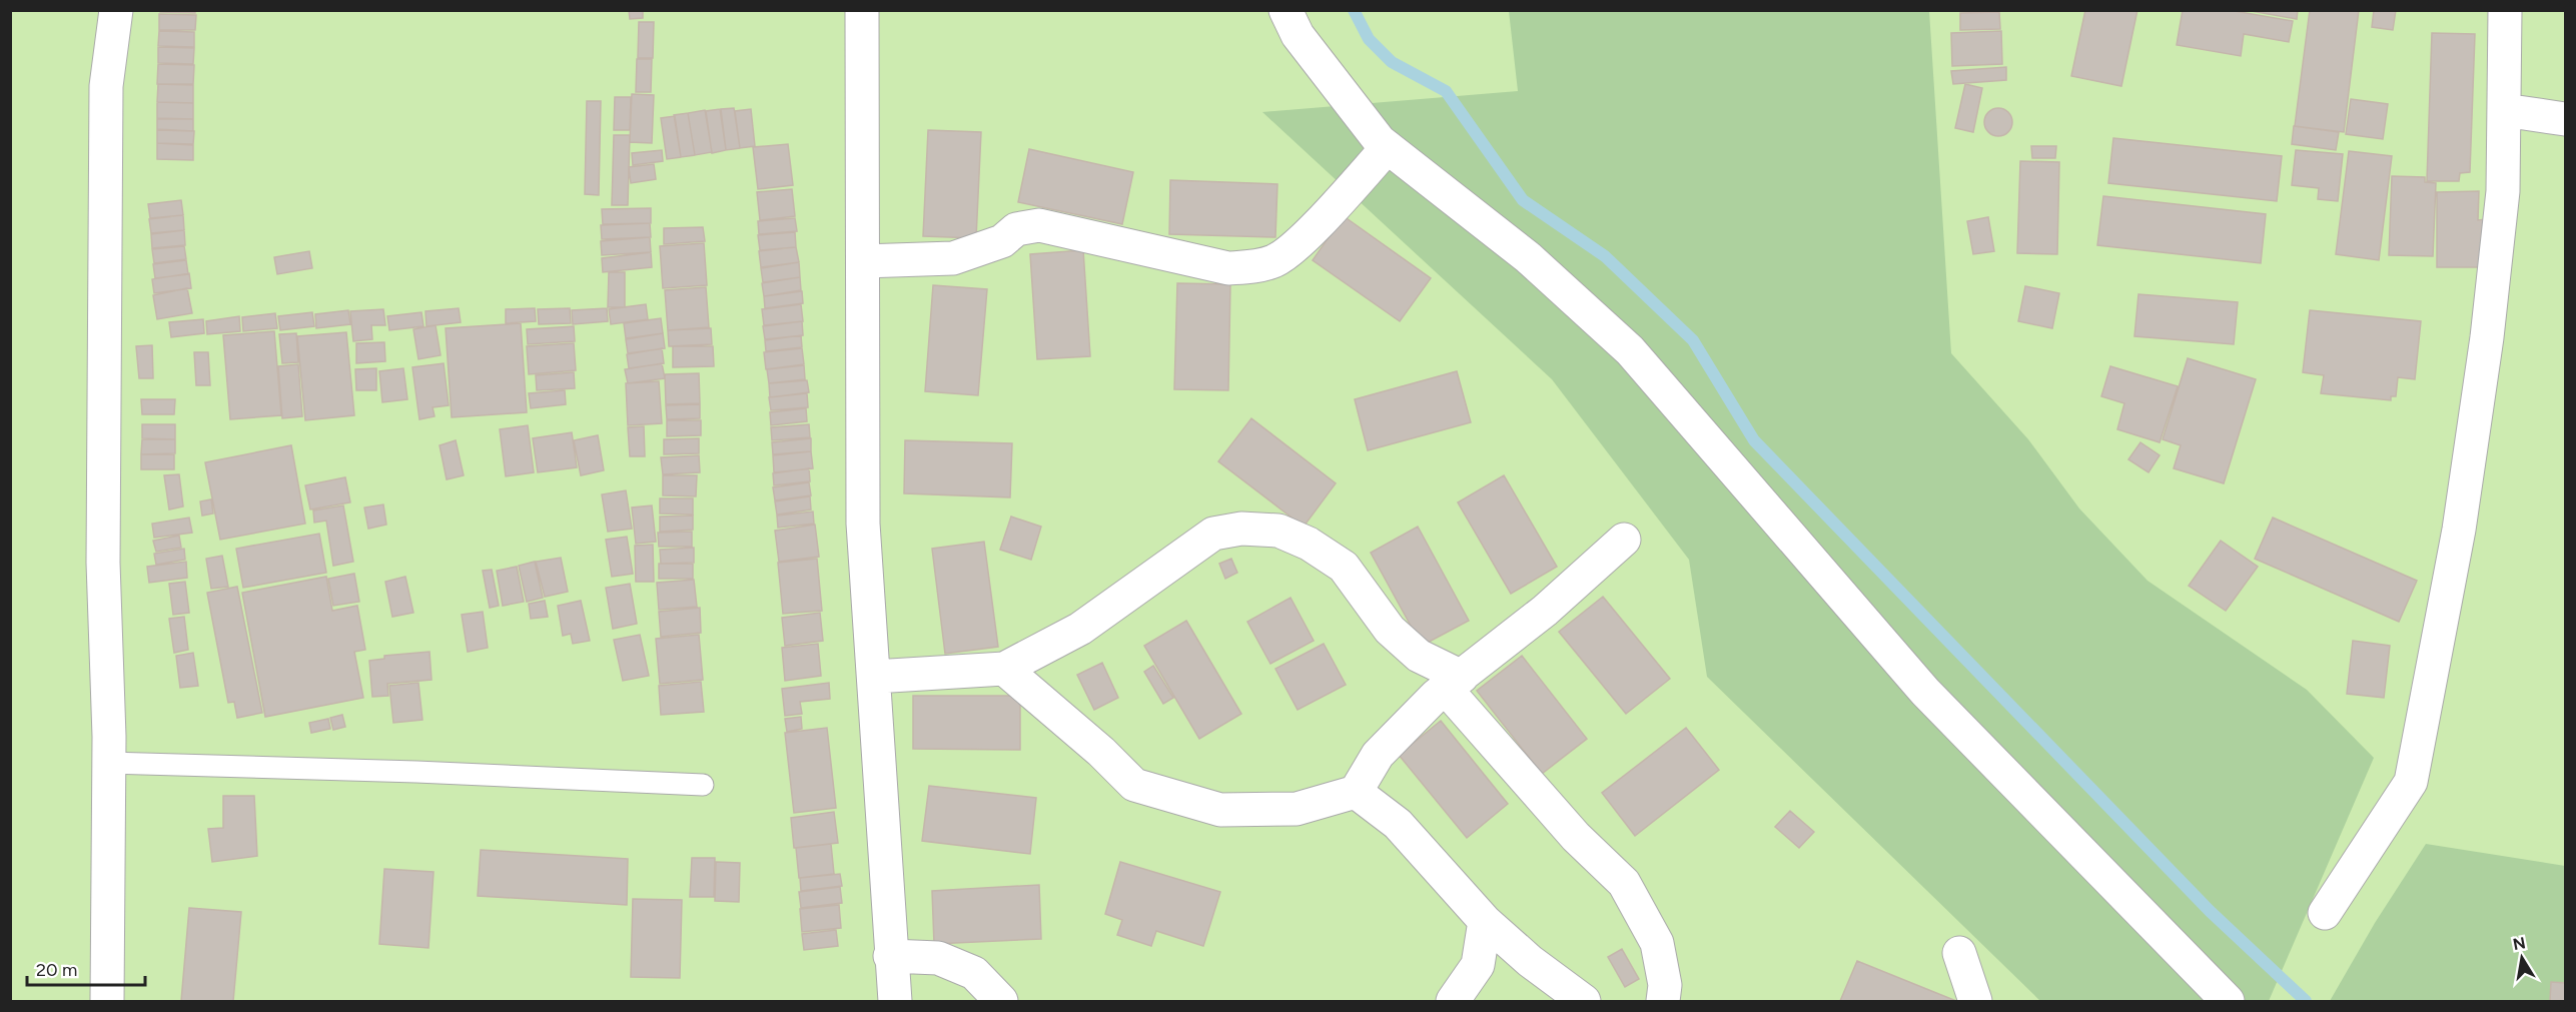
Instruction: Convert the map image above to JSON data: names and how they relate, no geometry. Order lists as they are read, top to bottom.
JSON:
{
  "scale_bar": "20 m",
  "north": "top"
}
